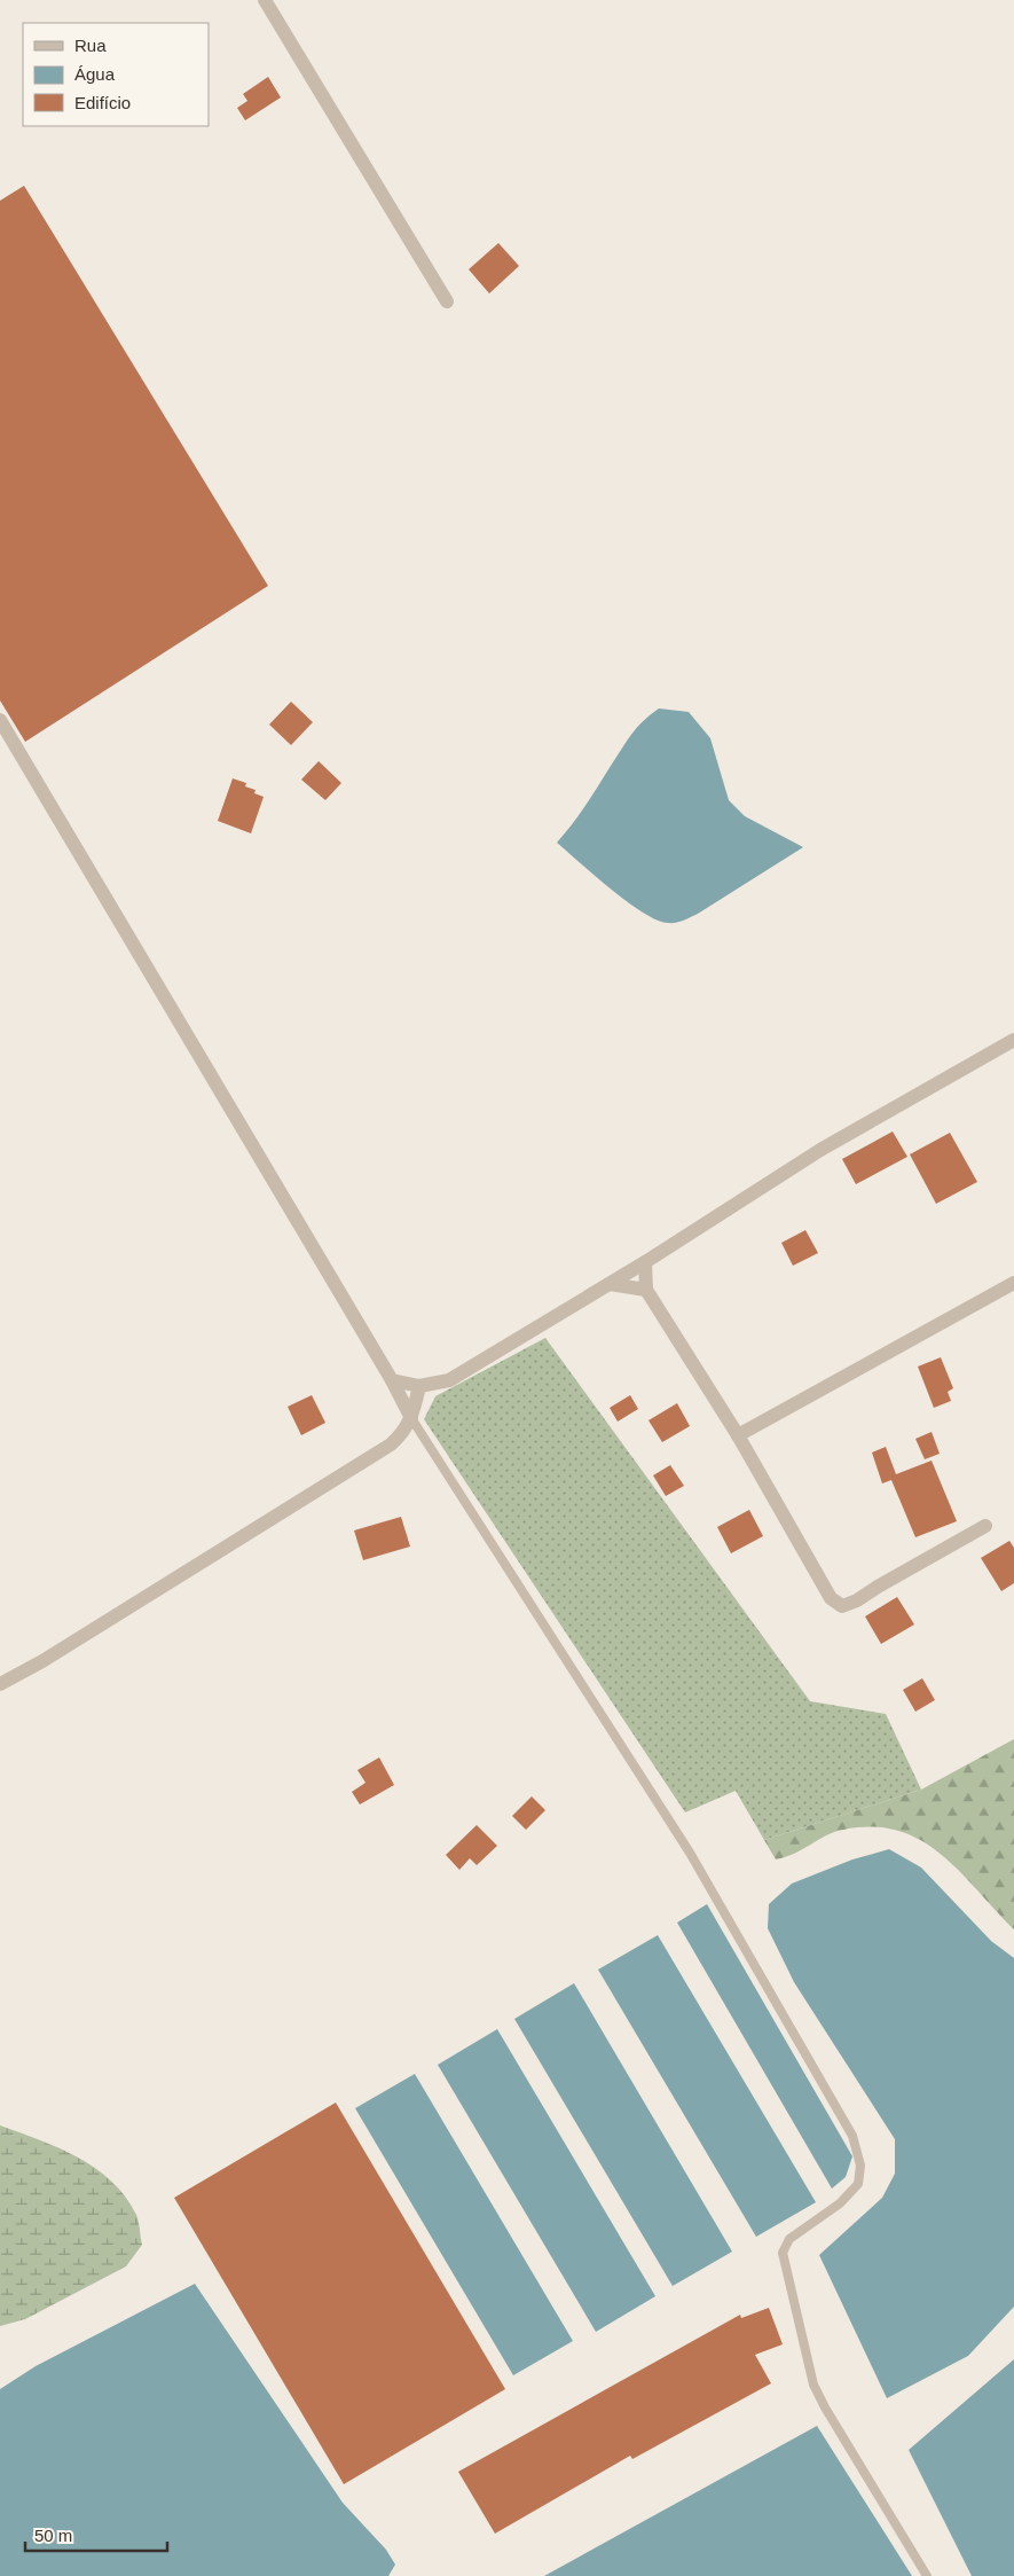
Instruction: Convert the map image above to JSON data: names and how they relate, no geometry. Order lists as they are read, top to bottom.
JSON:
{
  "legend": ["Rua", "Água", "Edifício"],
  "scale_bar": "50 m"
}
